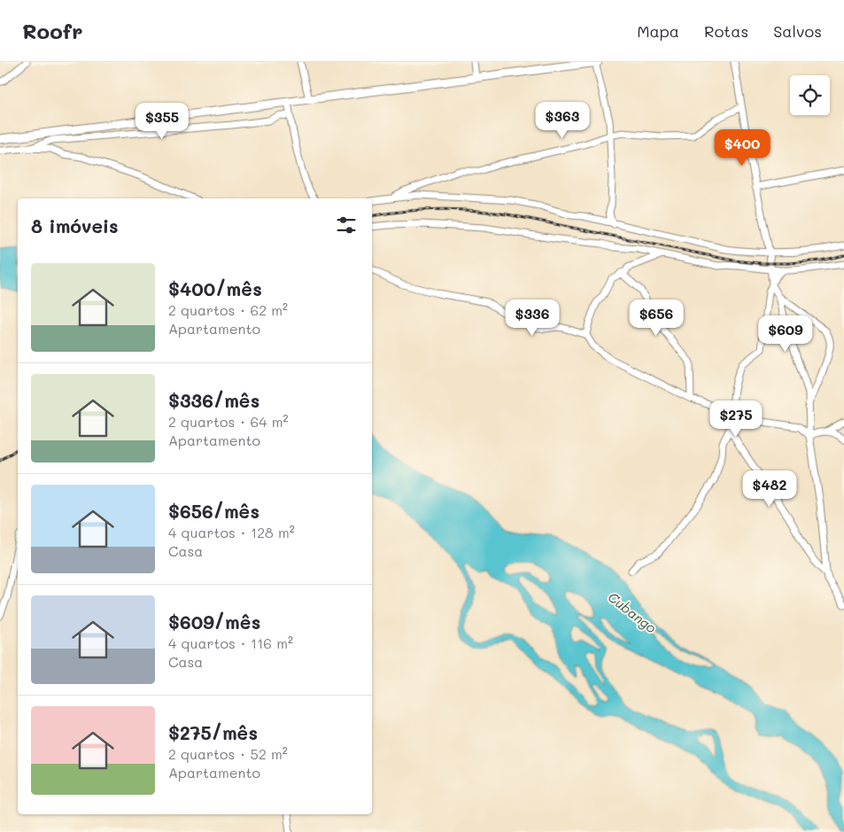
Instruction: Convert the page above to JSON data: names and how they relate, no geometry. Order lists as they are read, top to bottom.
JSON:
{
  "water": ["Cubango"],
  "page": {
    "header": "Roofr",
    "nav": ["Mapa", "Rotas", "Salvos"],
    "price": [
      "$363",
      "$355",
      "$400",
      "$336",
      "$656",
      "$609",
      "$275",
      "$482"
    ],
    "heading": "8 imóveis",
    "list": [
      {
        "name": "$400/mês",
        "note": "2 quartos · 62 m² · Apartamento"
      },
      {
        "name": "$336/mês",
        "note": "2 quartos · 64 m² · Apartamento"
      },
      {
        "name": "$656/mês",
        "note": "4 quartos · 128 m² · Casa"
      },
      {
        "name": "$609/mês",
        "note": "4 quartos · 116 m² · Casa"
      },
      {
        "name": "$275/mês",
        "note": "2 quartos · 52 m² · Apartamento"
      }
    ]
  }
}
